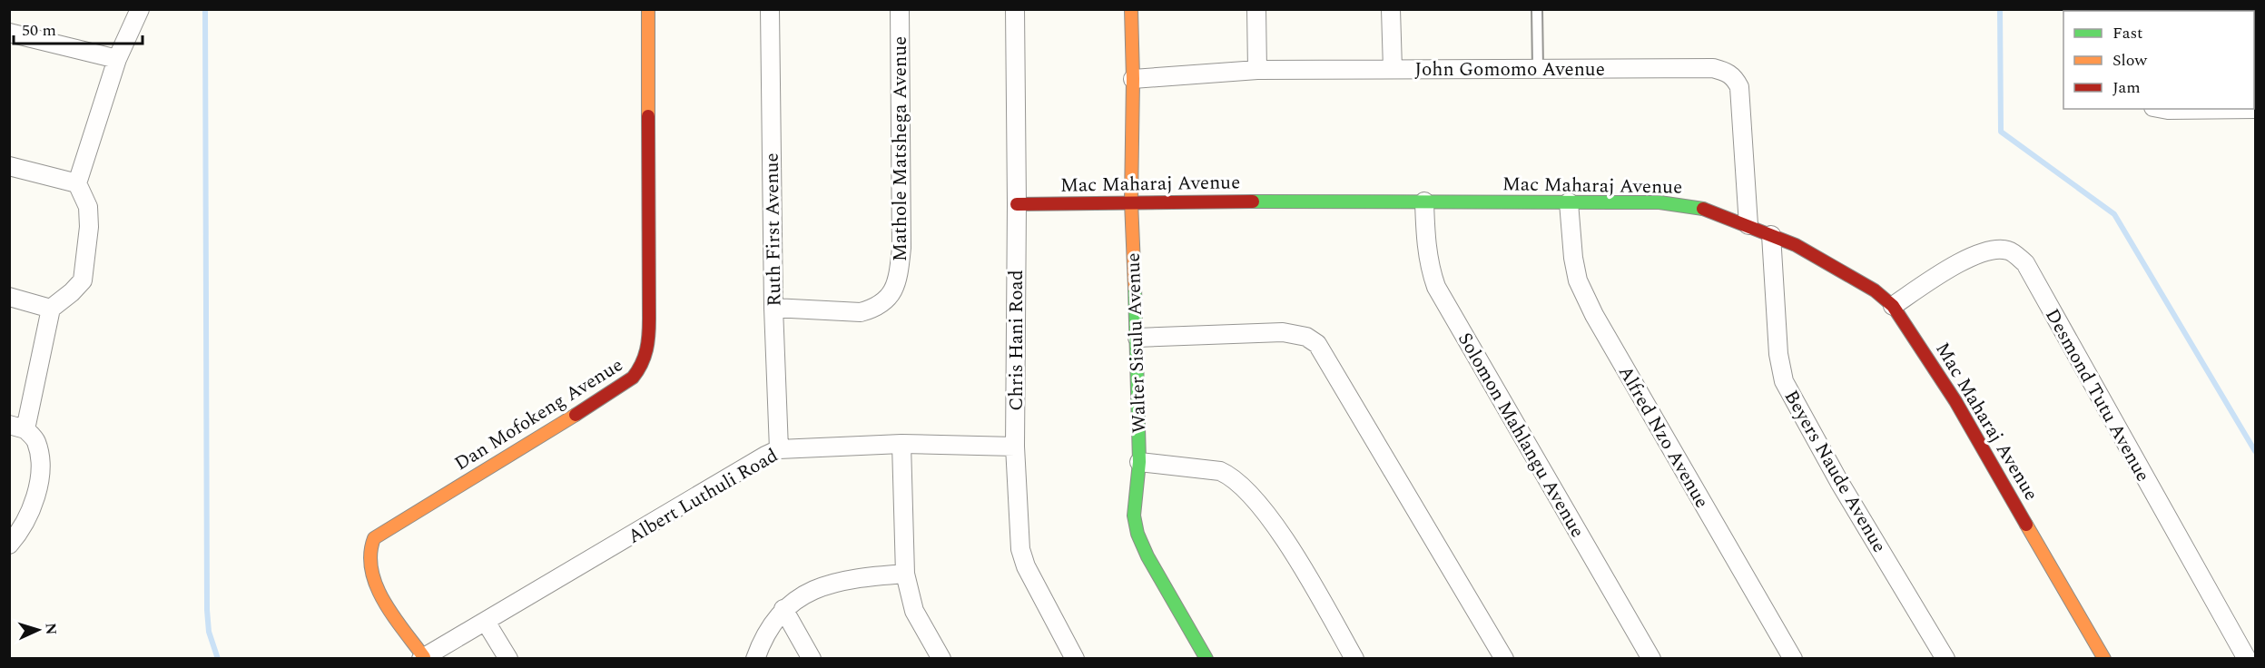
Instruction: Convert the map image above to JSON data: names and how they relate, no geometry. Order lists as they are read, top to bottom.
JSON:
{
  "streets": {
    "street": [
      "John Gomomo Avenue",
      "Mathole Matshega Avenue",
      "Mac Maharaj Avenue",
      "Ruth First Avenue",
      "Chris Hani Road",
      "Walter Sisulu Avenue",
      "Desmond Tutu Avenue",
      "Dan Mofokeng Avenue",
      "Solomon Mahlangu Avenue",
      "Alfred Nzo Avenue",
      "Beyers Naude Avenue",
      "Albert Luthuli Road"
    ]
  },
  "crossings": [
    ["John Gomomo Avenue", "Mac Maharaj Avenue"],
    ["John Gomomo Avenue", "Walter Sisulu Avenue"],
    ["Mathole Matshega Avenue", "Ruth First Avenue"],
    ["Mac Maharaj Avenue", "Chris Hani Road"],
    ["Mac Maharaj Avenue", "Walter Sisulu Avenue"],
    ["Mac Maharaj Avenue", "Desmond Tutu Avenue"],
    ["Mac Maharaj Avenue", "Solomon Mahlangu Avenue"],
    ["Mac Maharaj Avenue", "Alfred Nzo Avenue"],
    ["Mac Maharaj Avenue", "Beyers Naude Avenue"],
    ["Ruth First Avenue", "Albert Luthuli Road"],
    ["Chris Hani Road", "Albert Luthuli Road"],
    ["Dan Mofokeng Avenue", "Albert Luthuli Road"]
  ],
  "legend": ["Fast", "Slow", "Jam"],
  "scale_bar": "50 m",
  "north": "right"
}
